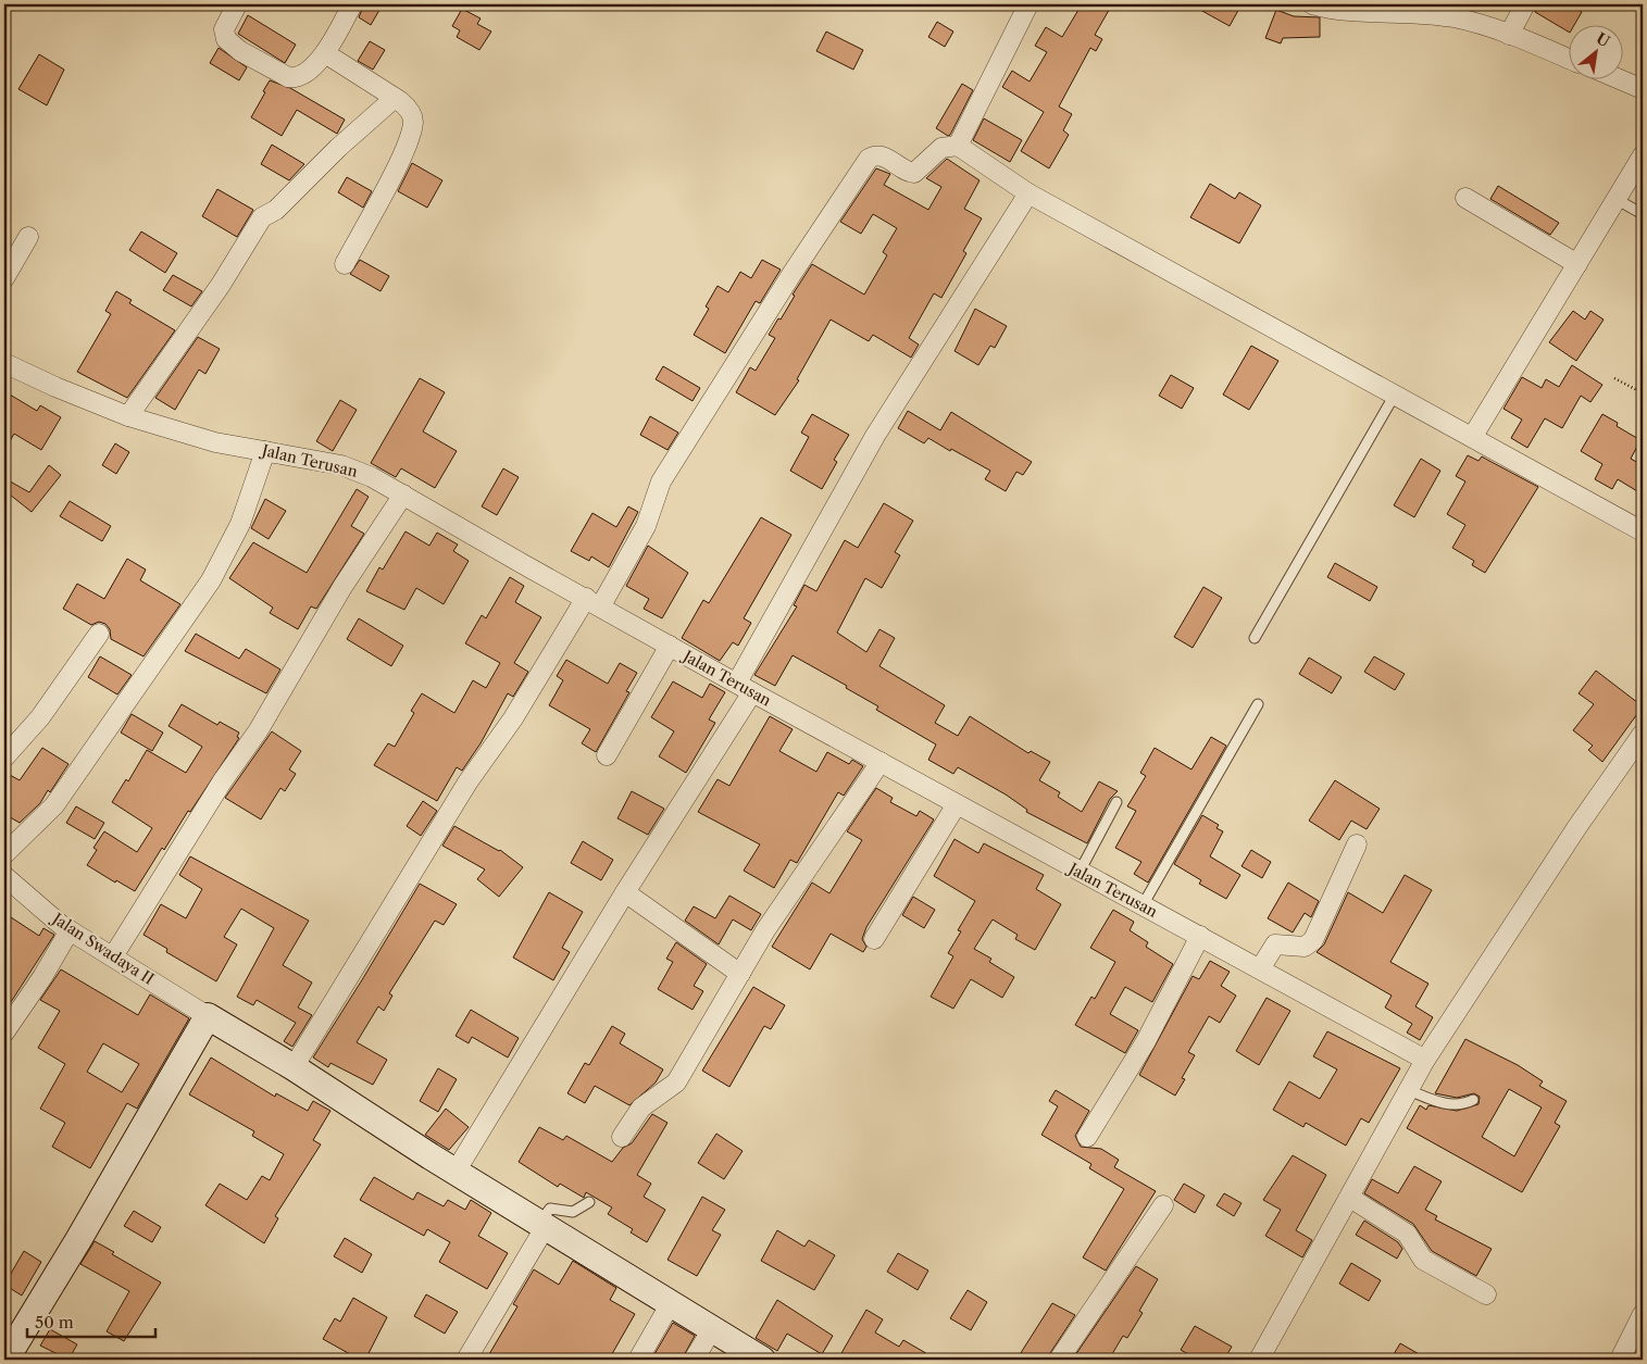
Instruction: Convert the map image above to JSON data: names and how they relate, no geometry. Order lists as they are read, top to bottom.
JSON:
{
  "streets": {
    "street": ["Jalan Terusan", "Jalan Swadaya II"]
  },
  "scale_bar": "50 m",
  "north": "top right"
}
